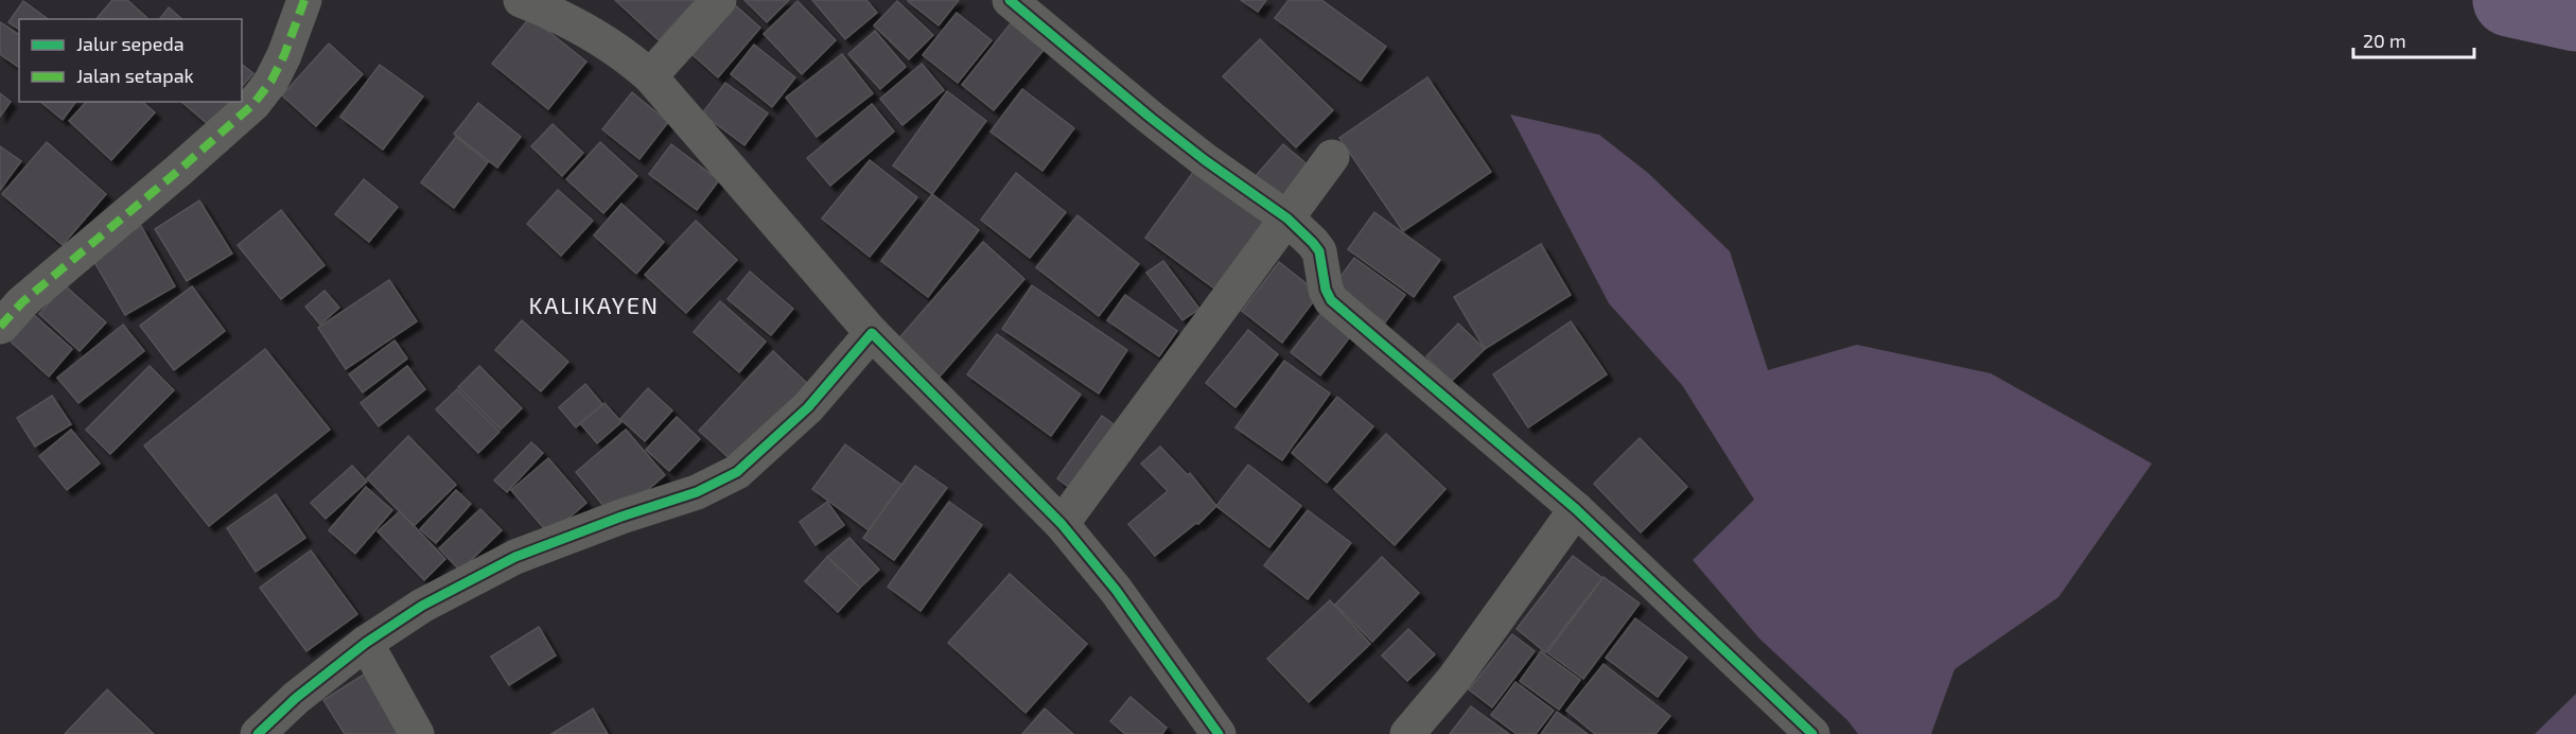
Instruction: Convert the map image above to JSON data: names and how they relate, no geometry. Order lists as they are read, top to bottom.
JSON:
{
  "districts": ["KALIKAYEN"],
  "legend": ["Jalur sepeda", "Jalan setapak"],
  "scale_bar": "20 m"
}
